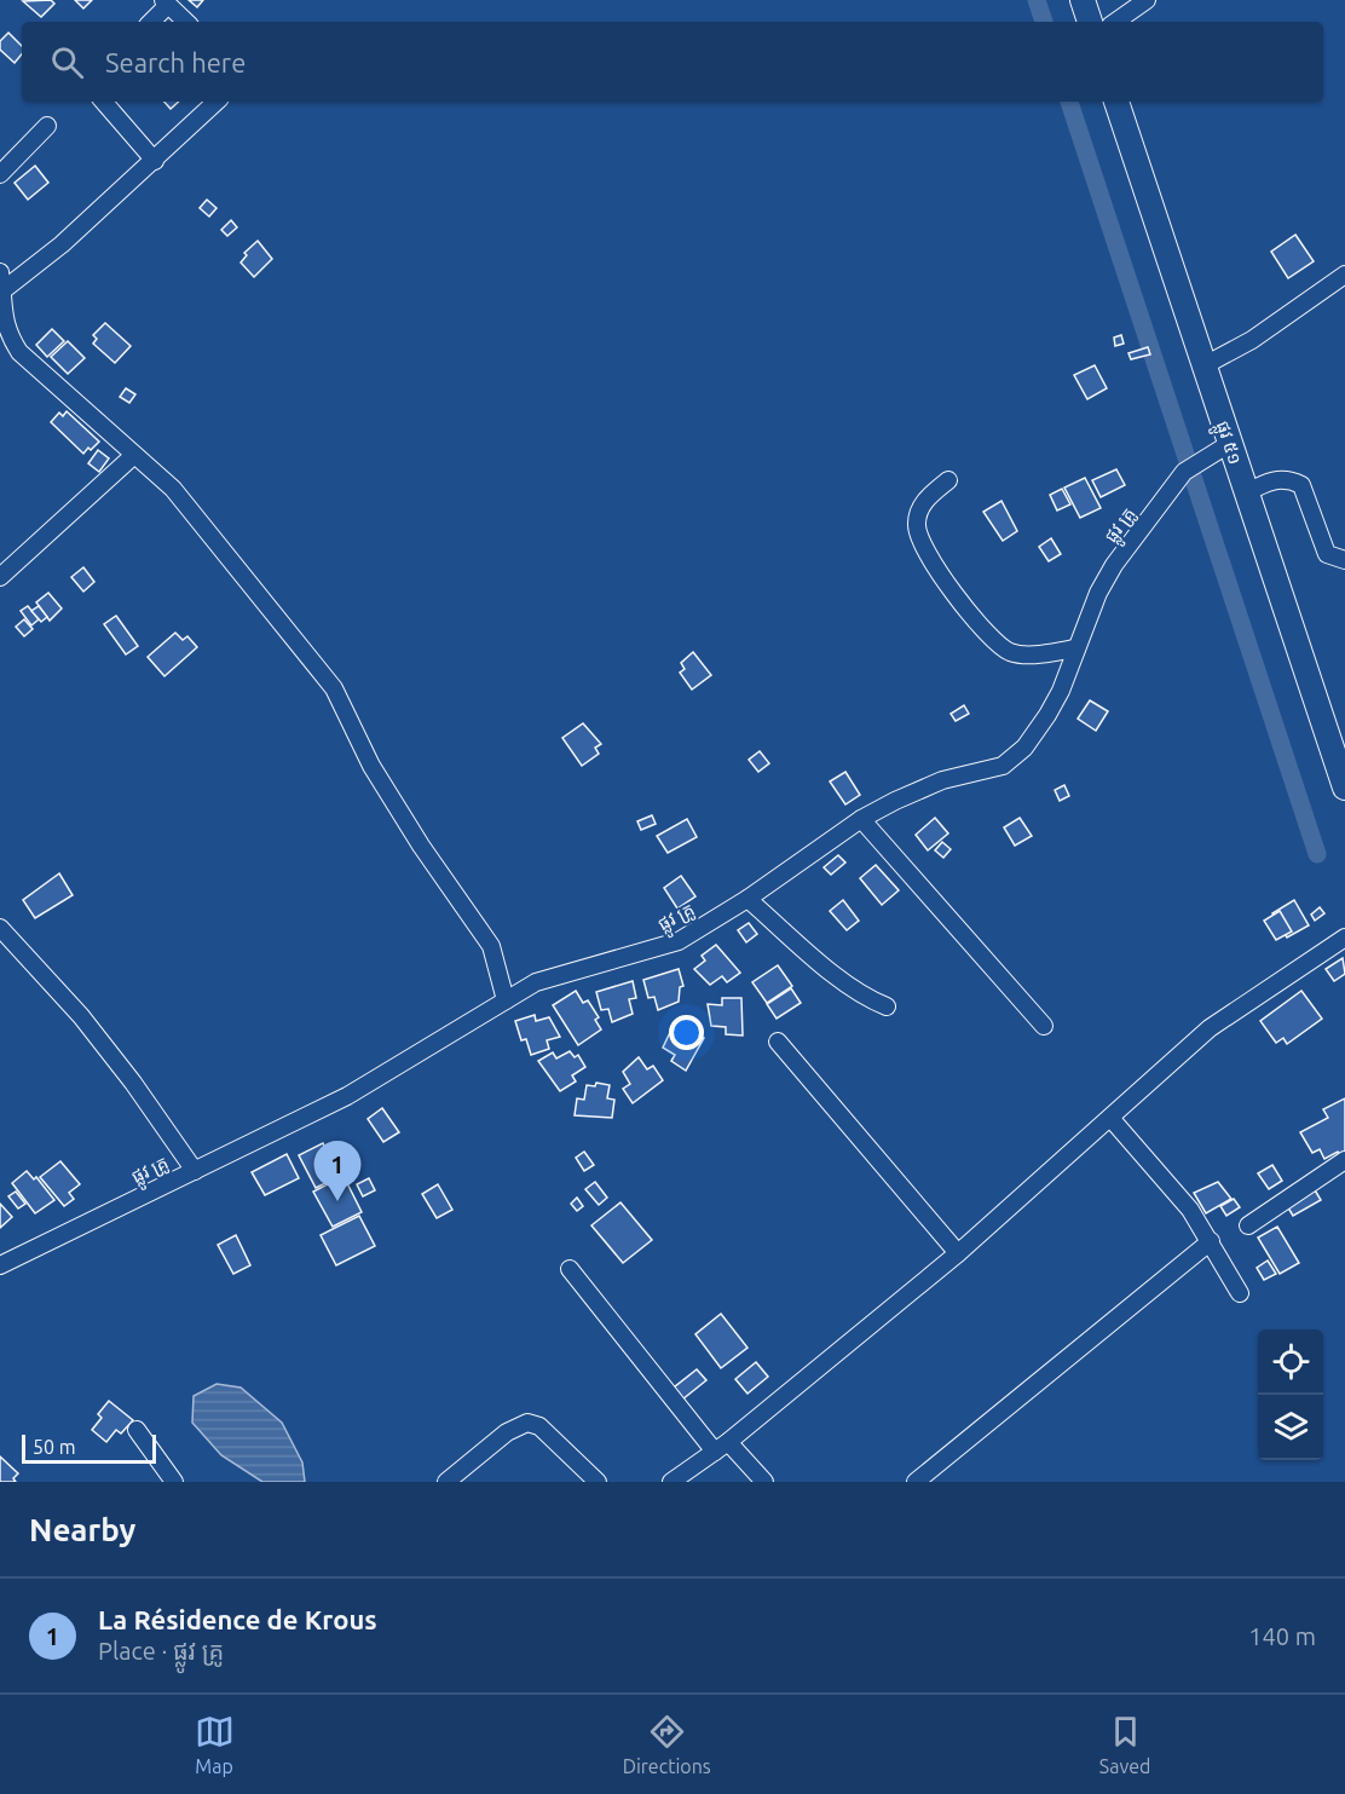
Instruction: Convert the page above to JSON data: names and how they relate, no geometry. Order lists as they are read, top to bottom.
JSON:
{
  "streets": {
    "main road": ["ផ្លូវ ៥១"],
    "street": ["ផ្លូវ គ្រូ"]
  },
  "crossings": [
    ["ផ្លូវ ៥១", "ផ្លូវ គ្រូ"]
  ],
  "scale_bar": "50 m",
  "page": {
    "search": "Search here",
    "pins": "1",
    "scale": "50 m",
    "heading": "Nearby",
    "list": [
      {
        "mark": "1",
        "name": "La Résidence de Krous",
        "note": "Place · ផ្លូវ គ្រូ",
        "value": "140 m"
      }
    ],
    "nav": ["Map", "Directions", "Saved"]
  }
}
